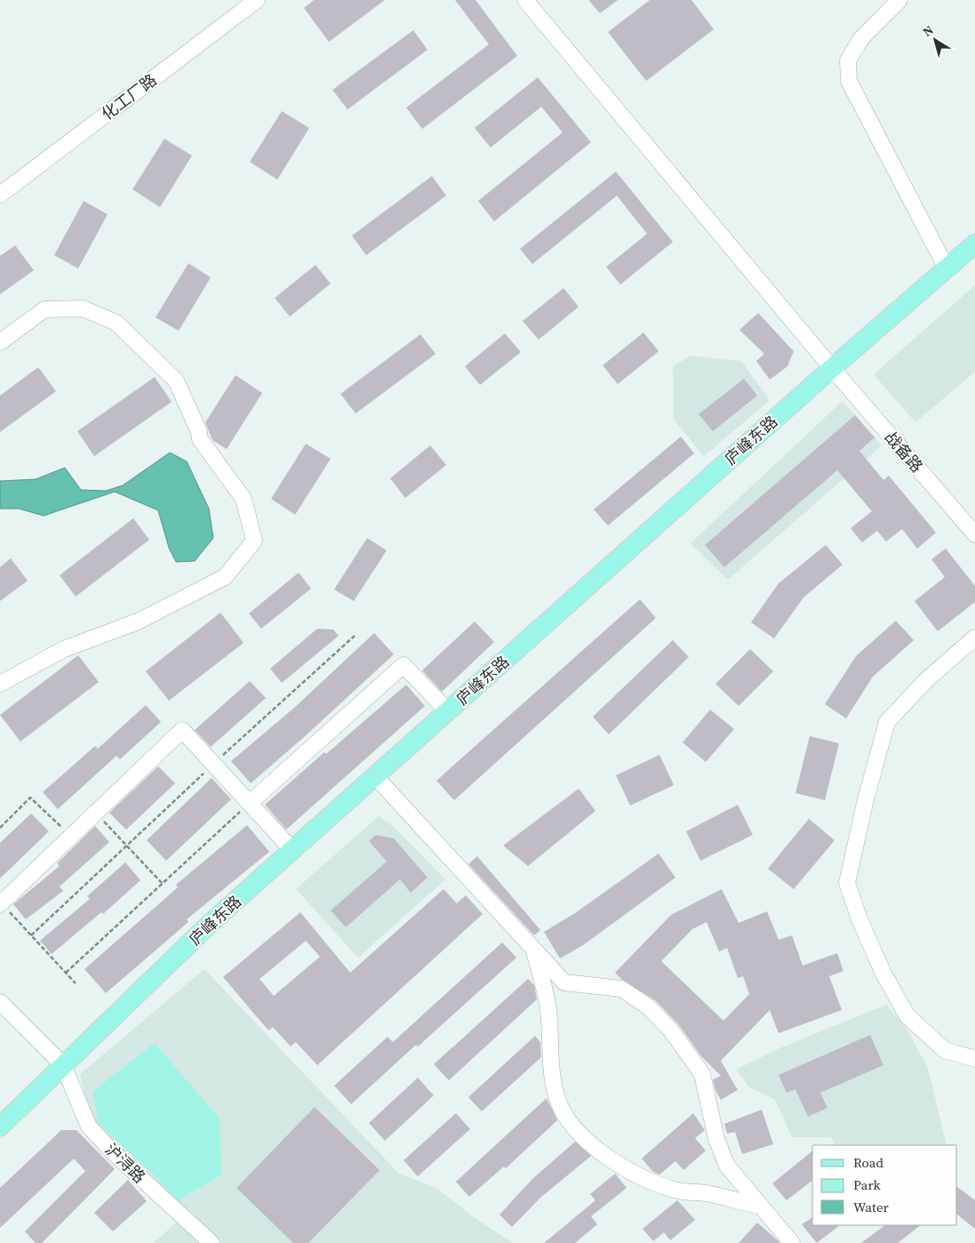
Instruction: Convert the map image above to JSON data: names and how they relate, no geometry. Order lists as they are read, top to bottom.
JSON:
{
  "streets": {
    "main road": ["庐峰东路"],
    "street": ["化工厂路", "战备路", "沪浔路"]
  },
  "crossings": [
    ["庐峰东路", "战备路"],
    ["庐峰东路", "沪浔路"]
  ],
  "legend": ["Road", "Park", "Water"],
  "north": "top left"
}
